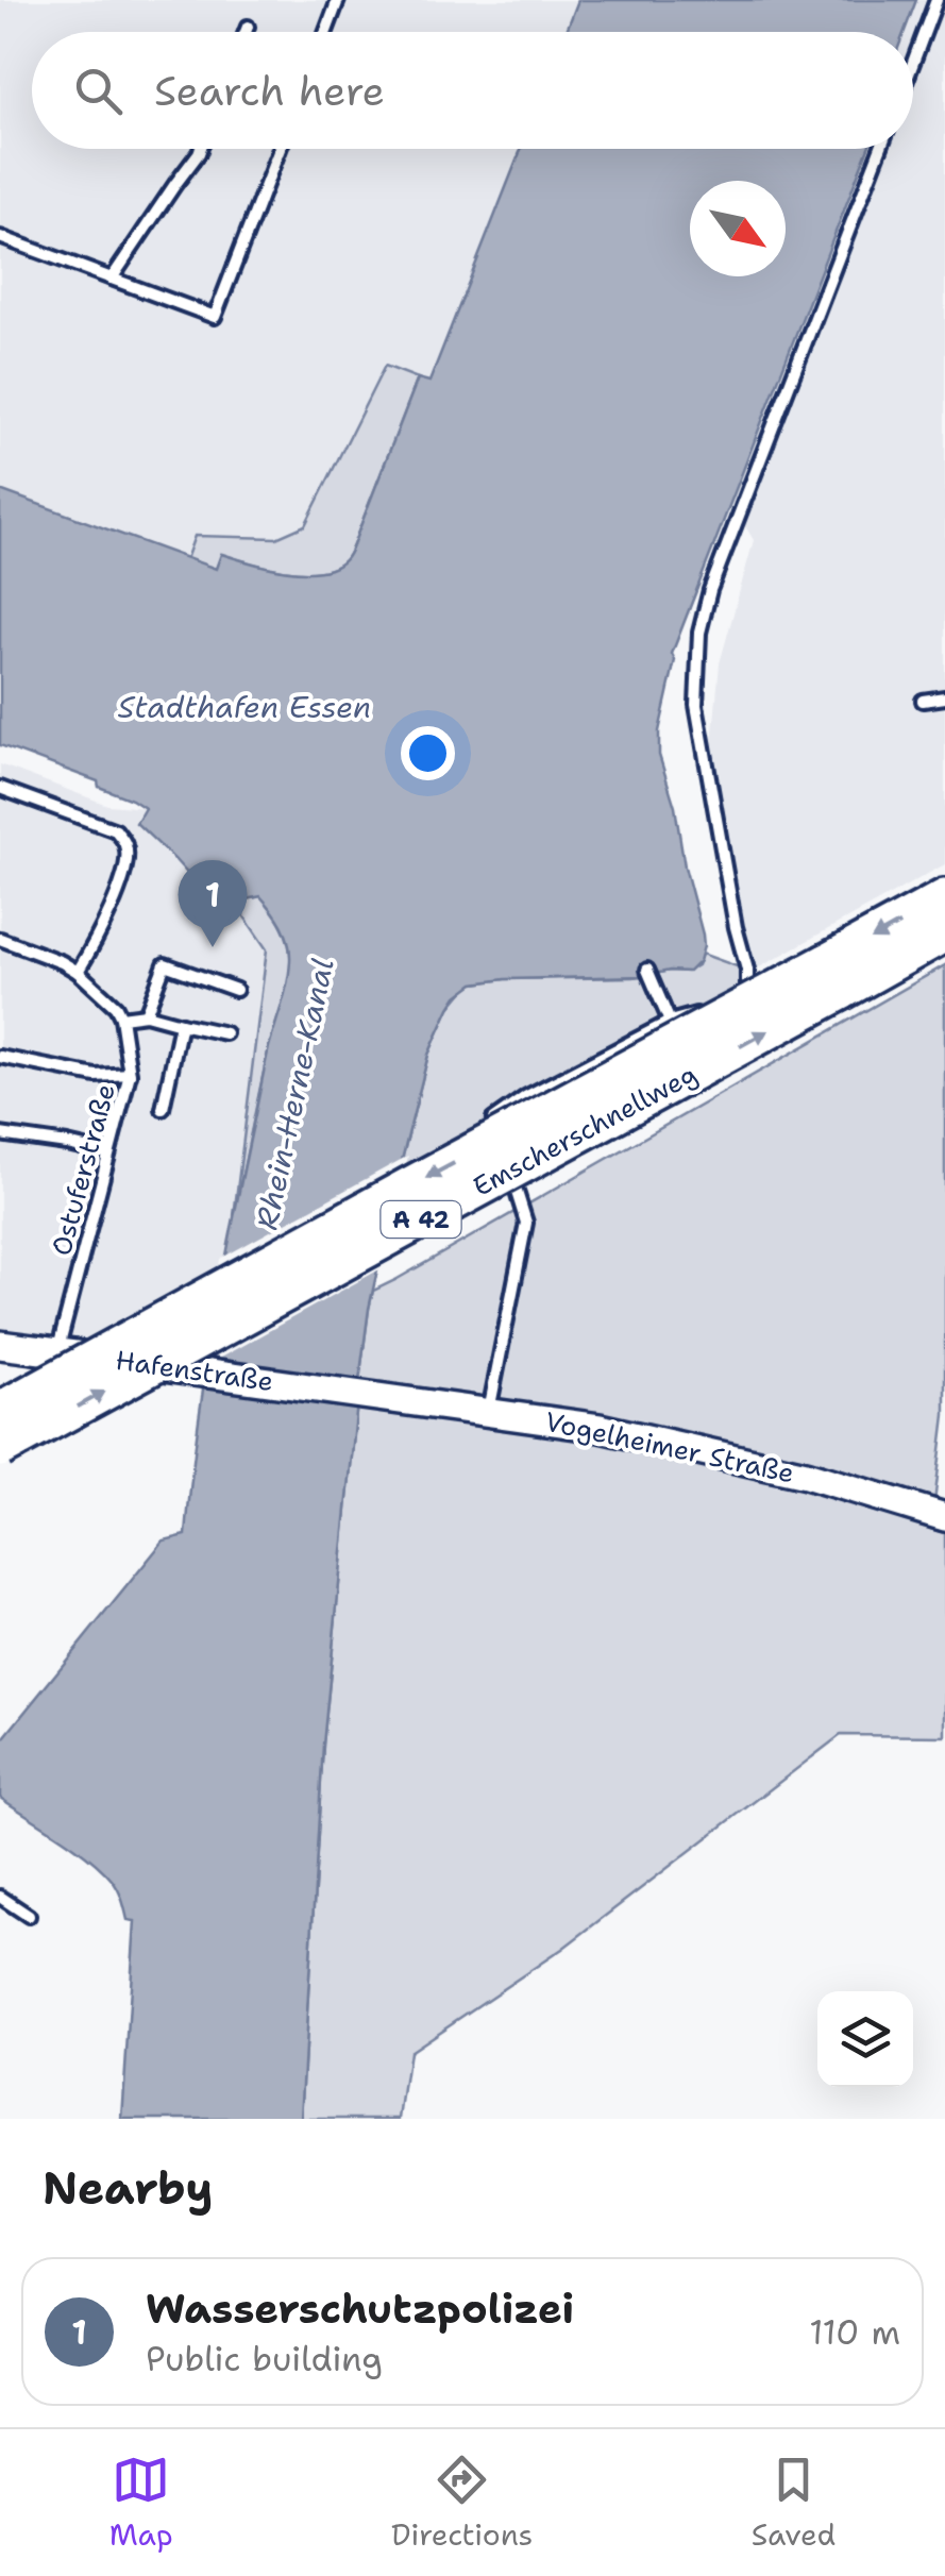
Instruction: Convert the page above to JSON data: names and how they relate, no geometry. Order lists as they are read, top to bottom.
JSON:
{
  "streets": {
    "highway": ["Emscherschnellweg", "A 42"],
    "street": ["Hafenstraße", "Vogelheimer Straße"],
    "lane": ["Ostuferstraße"]
  },
  "crossings": [
    ["Ostuferstraße", "Hafenstraße"],
    ["Hafenstraße", "Vogelheimer Straße"]
  ],
  "water": ["Stadthafen Essen", "Rhein-Herne-Kanal"],
  "north": "bottom right",
  "page": {
    "search": "Search here",
    "pins": "1",
    "heading": "Nearby",
    "list": [
      {
        "mark": "1",
        "name": "Wasserschutzpolizei",
        "note": "Public building",
        "value": "110 m"
      }
    ],
    "nav": ["Map", "Directions", "Saved"]
  }
}
